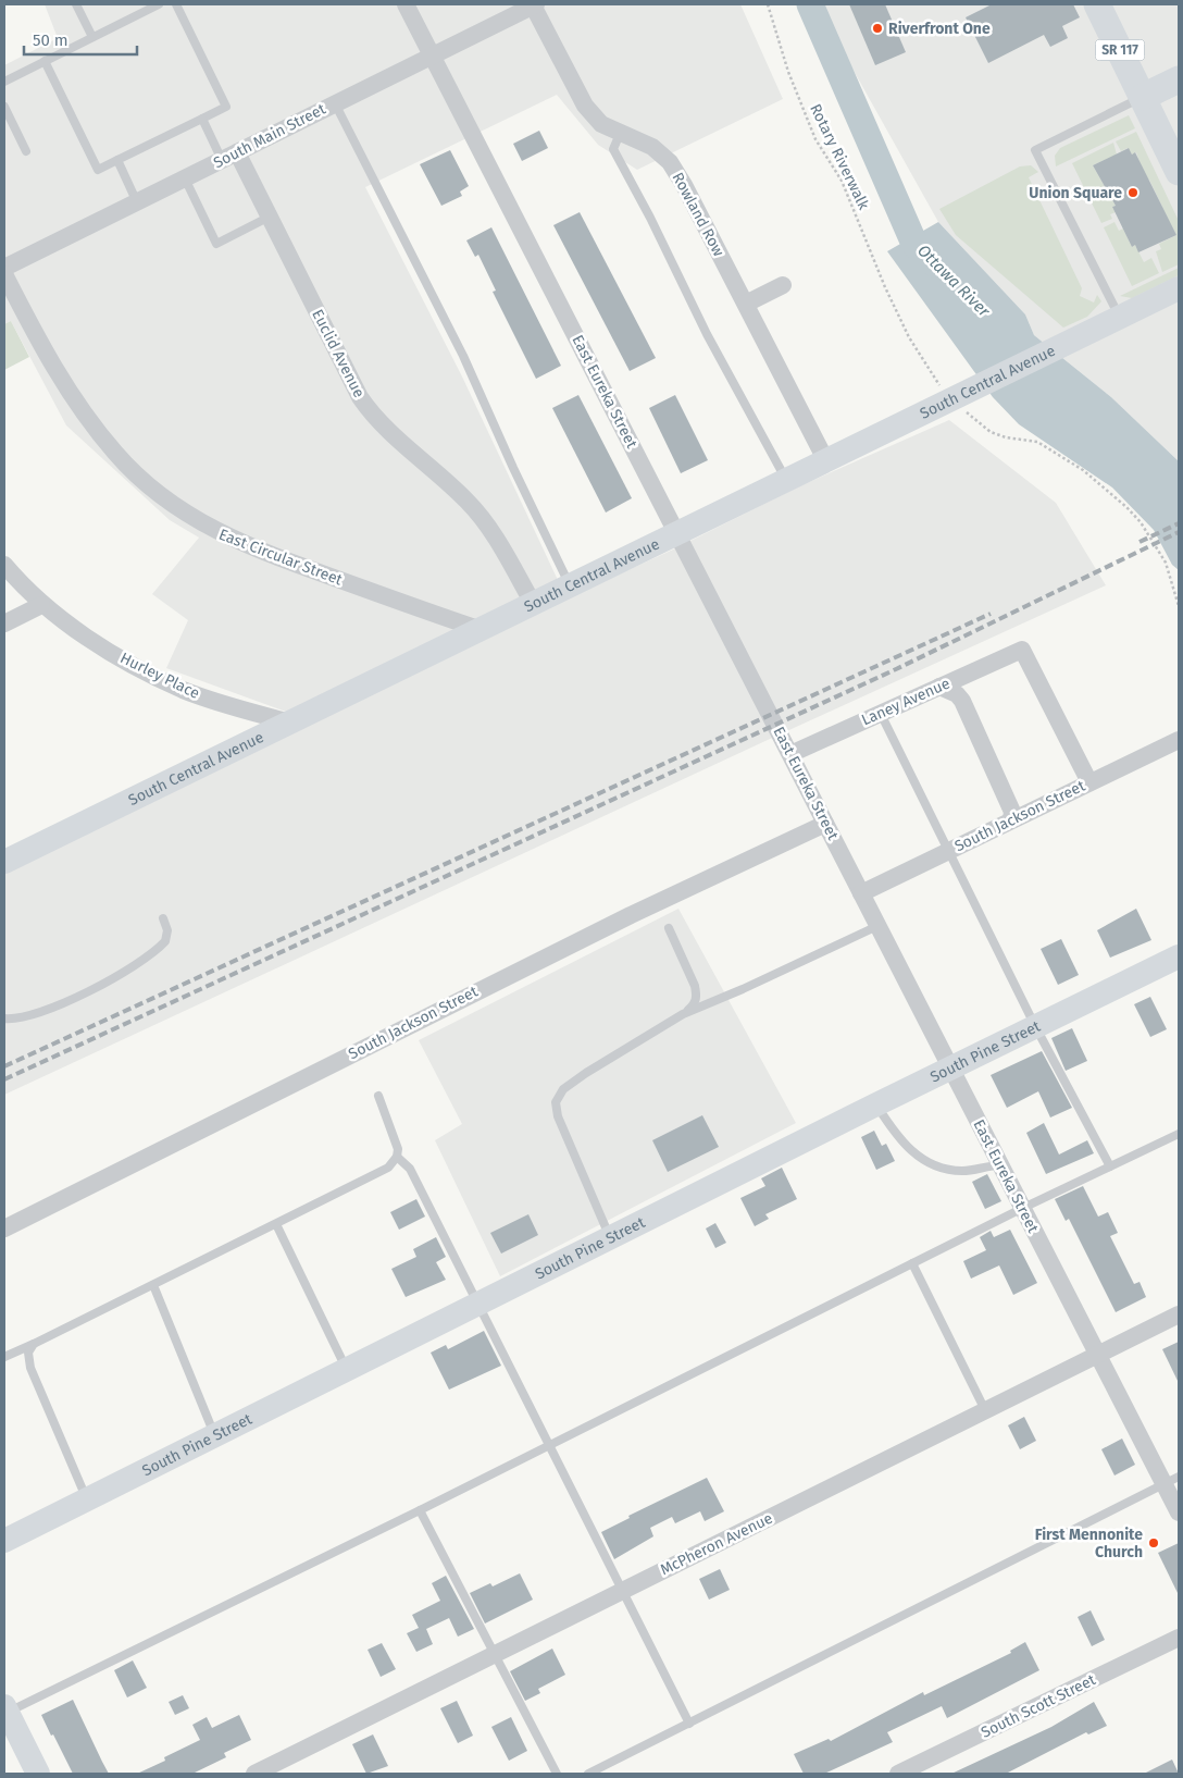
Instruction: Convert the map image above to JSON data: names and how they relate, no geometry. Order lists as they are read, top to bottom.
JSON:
{
  "streets": {
    "main road": ["SR 117"],
    "street": [
      "South Main Street",
      "Rowland Row",
      "Euclid Avenue",
      "South Central Avenue",
      "East Eureka Street",
      "East Circular Street",
      "Hurley Place",
      "Laney Avenue",
      "South Jackson Street",
      "South Pine Street",
      "McPheron Avenue",
      "South Scott Street"
    ],
    "path": ["Rotary Riverwalk"]
  },
  "crossings": [
    ["South Main Street", "Rowland Row"],
    ["South Main Street", "Euclid Avenue"],
    ["South Main Street", "East Eureka Street"],
    ["Rowland Row", "South Central Avenue"],
    ["Euclid Avenue", "South Central Avenue"],
    ["South Central Avenue", "East Eureka Street"],
    ["South Central Avenue", "East Circular Street"],
    ["South Central Avenue", "Hurley Place"],
    ["East Eureka Street", "Laney Avenue"],
    ["East Eureka Street", "South Jackson Street"],
    ["East Eureka Street", "South Pine Street"],
    ["East Eureka Street", "McPheron Avenue"],
    ["Laney Avenue", "South Jackson Street"]
  ],
  "water": ["Ottawa River"],
  "places": ["Riverfront One", "Union Square", "First Mennonite Church"],
  "scale_bar": "50 m"
}
